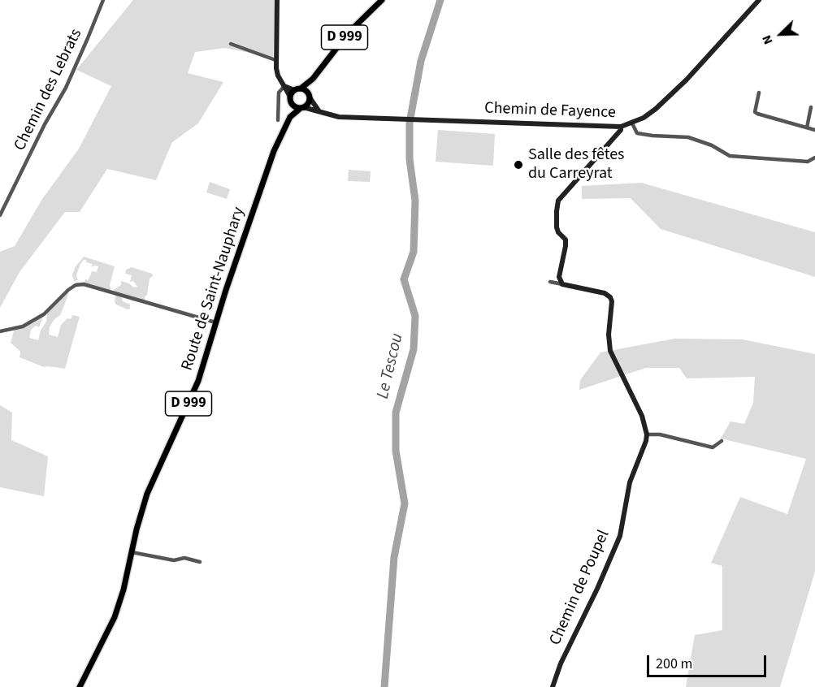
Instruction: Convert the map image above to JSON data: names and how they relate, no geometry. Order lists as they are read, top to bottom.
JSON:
{
  "streets": {
    "main road": ["D 999", "Route de Saint-Nauphary"],
    "street": ["Chemin des Lebrats", "Chemin de Fayence", "Chemin de Poupel"]
  },
  "crossings": [
    ["D 999", "Chemin de Fayence"],
    ["D 999", "Route de Saint-Nauphary"],
    ["Chemin de Fayence", "Route de Saint-Nauphary"]
  ],
  "water": ["Le Tescou"],
  "places": ["Salle des fêtes du Carreyrat"],
  "scale_bar": "200 m",
  "north": "bottom left"
}
